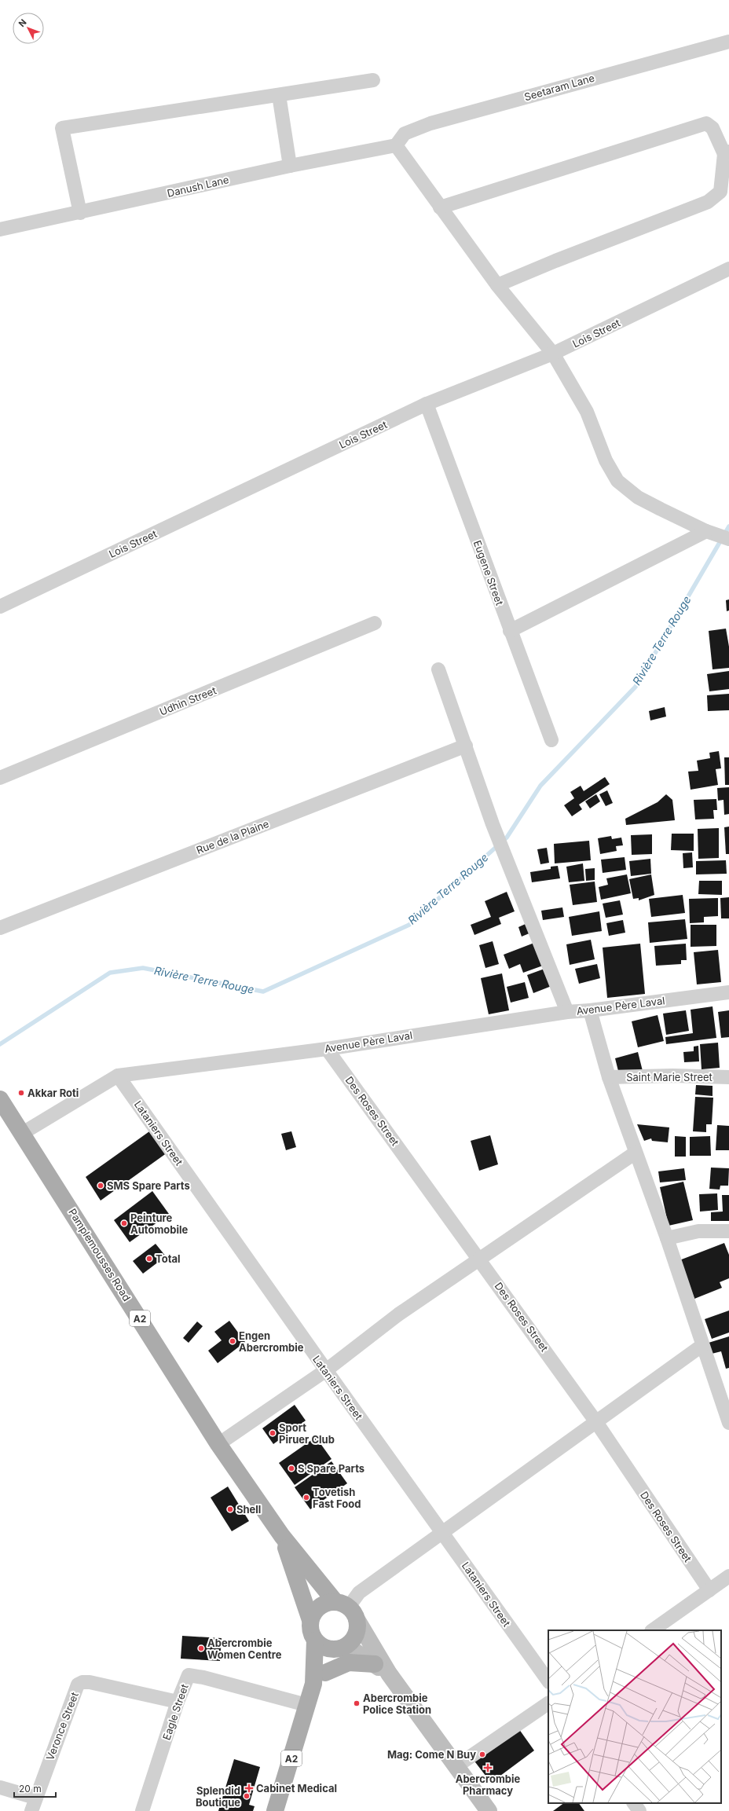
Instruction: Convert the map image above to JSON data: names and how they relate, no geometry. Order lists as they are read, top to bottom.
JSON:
{
  "streets": {
    "main road": ["Pamplemousses Road", "A2"],
    "street": [
      "Seetaram Lane",
      "Danush Lane",
      "Lois Street",
      "Eugene Street",
      "Udhin Street",
      "Rue de la Plaine",
      "Avenue Père Laval",
      "Saint Marie Street",
      "Des Roses Street",
      "Lataniers Street",
      "Eagle Street",
      "Veronce Street"
    ]
  },
  "crossings": [
    ["Seetaram Lane", "Danush Lane"],
    ["Lois Street", "Eugene Street"],
    ["Avenue Père Laval", "Des Roses Street"],
    ["Avenue Père Laval", "Lataniers Street"],
    ["Avenue Père Laval", "Pamplemousses Road"],
    ["Pamplemousses Road", "A2"],
    ["A2", "Eagle Street"],
    ["Eagle Street", "Veronce Street"]
  ],
  "water": ["Rivière Terre Rouge"],
  "places": {
    "other": [
      "Akkar Roti",
      "SMS Spare Parts",
      "Peinture Automobile",
      "Total",
      "Engen Abercrombie",
      "Sport Piruer Club",
      "S Spare Parts",
      "Tovetish Fast Food",
      "Shell",
      "Abercrombie Women Centre",
      "Abercrombie Police Station",
      "Mag: Come N Buy",
      "Splendid Boutique"
    ],
    "health": ["Abercrombie Pharmacy", "Cabinet Medical"]
  },
  "scale_bar": "20 m",
  "north": "top left"
}
